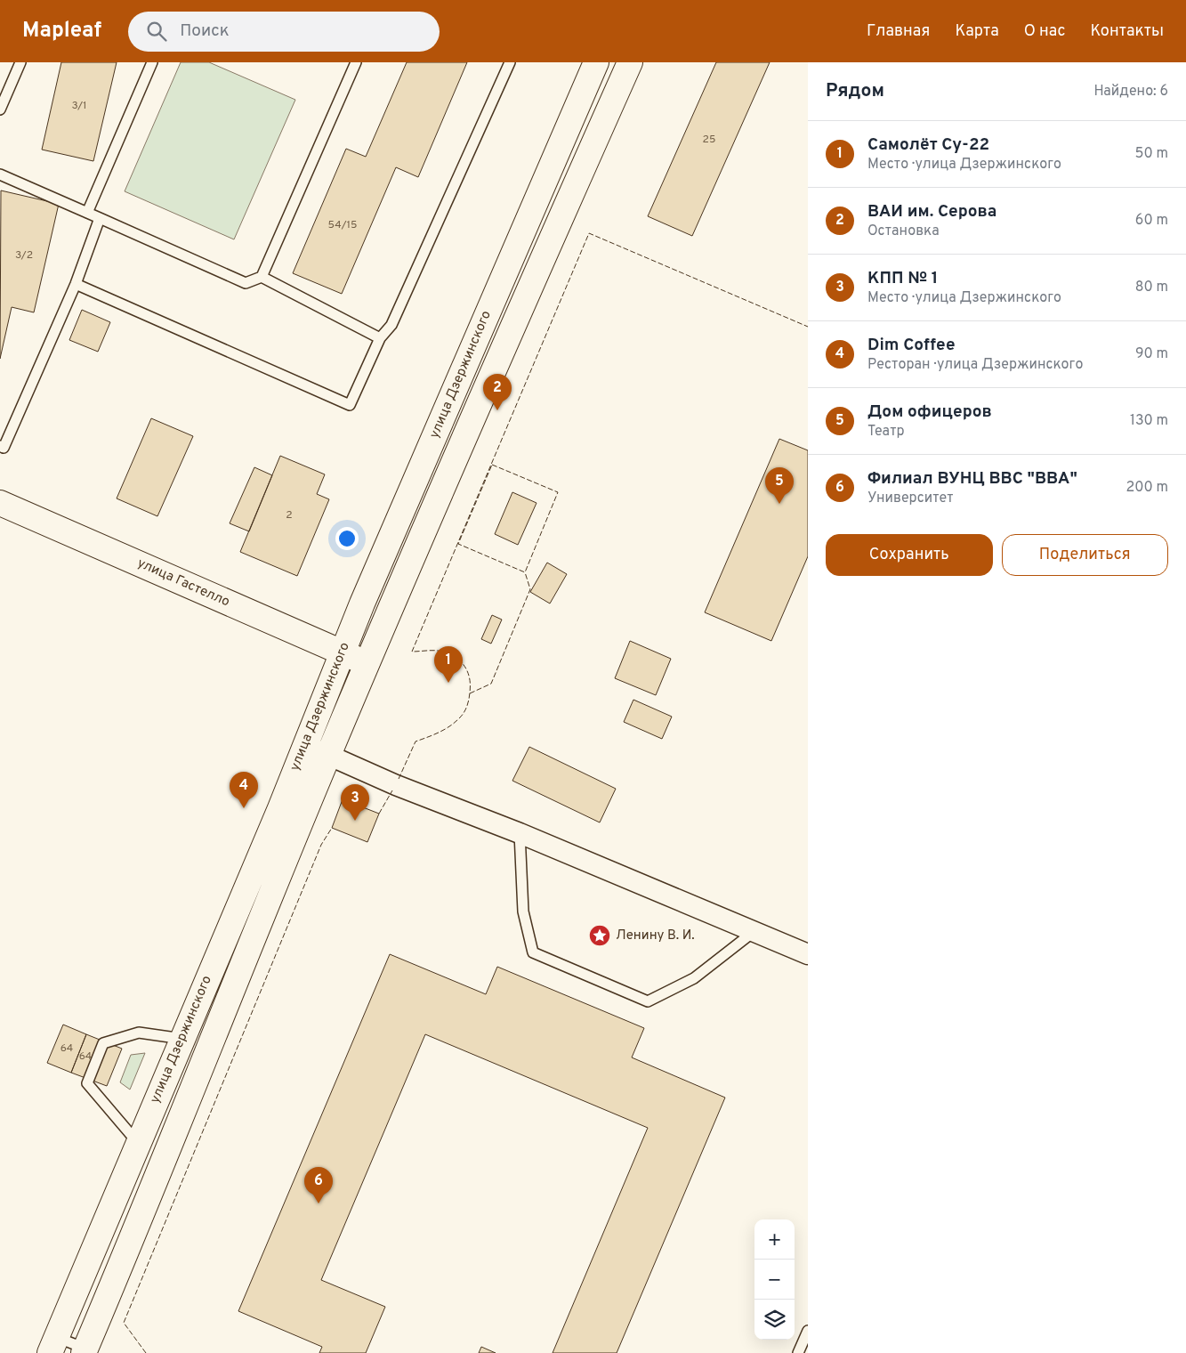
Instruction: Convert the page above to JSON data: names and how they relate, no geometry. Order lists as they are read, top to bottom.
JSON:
{
  "streets": {
    "main road": ["улица Дзержинского", "улица Гастелло"]
  },
  "crossings": [
    ["улица Дзержинского", "улица Гастелло"]
  ],
  "places": {
    "place": ["Ленину В. И."]
  },
  "house_numbers": [
    "3/1",
    "25",
    "54/15",
    "3/2",
    "2",
    "64",
    "64"
  ],
  "page": {
    "header": "Mapleaf",
    "search": "Поиск",
    "nav": [
      "Главная",
      "Карта",
      "О нас",
      "Контакты"
    ],
    "heading": ["Рядом", "Найдено: 6"],
    "list": [
      {
        "mark": "1",
        "name": "Самолёт Су-22",
        "note": "Место · улица Дзержинского",
        "value": "50 m"
      },
      {
        "mark": "2",
        "name": "ВАИ им. Серова",
        "note": "Остановка",
        "value": "60 m"
      },
      {
        "mark": "3",
        "name": "КПП № 1",
        "note": "Место · улица Дзержинского",
        "value": "80 m"
      },
      {
        "mark": "4",
        "name": "Dim Coffee",
        "note": "Ресторан · улица Дзержинского",
        "value": "90 m"
      },
      {
        "mark": "5",
        "name": "Дом офицеров",
        "note": "Театр",
        "value": "130 m"
      },
      {
        "mark": "6",
        "name": "Филиал ВУНЦ ВВС \"ВВА\"",
        "note": "Университет",
        "value": "200 m"
      }
    ],
    "pins": [
      "2",
      "5",
      "1",
      "4",
      "3",
      "6"
    ],
    "buttons": ["Сохранить", "Поделиться"],
    "map_buttons": ["+", "−"]
  }
}
